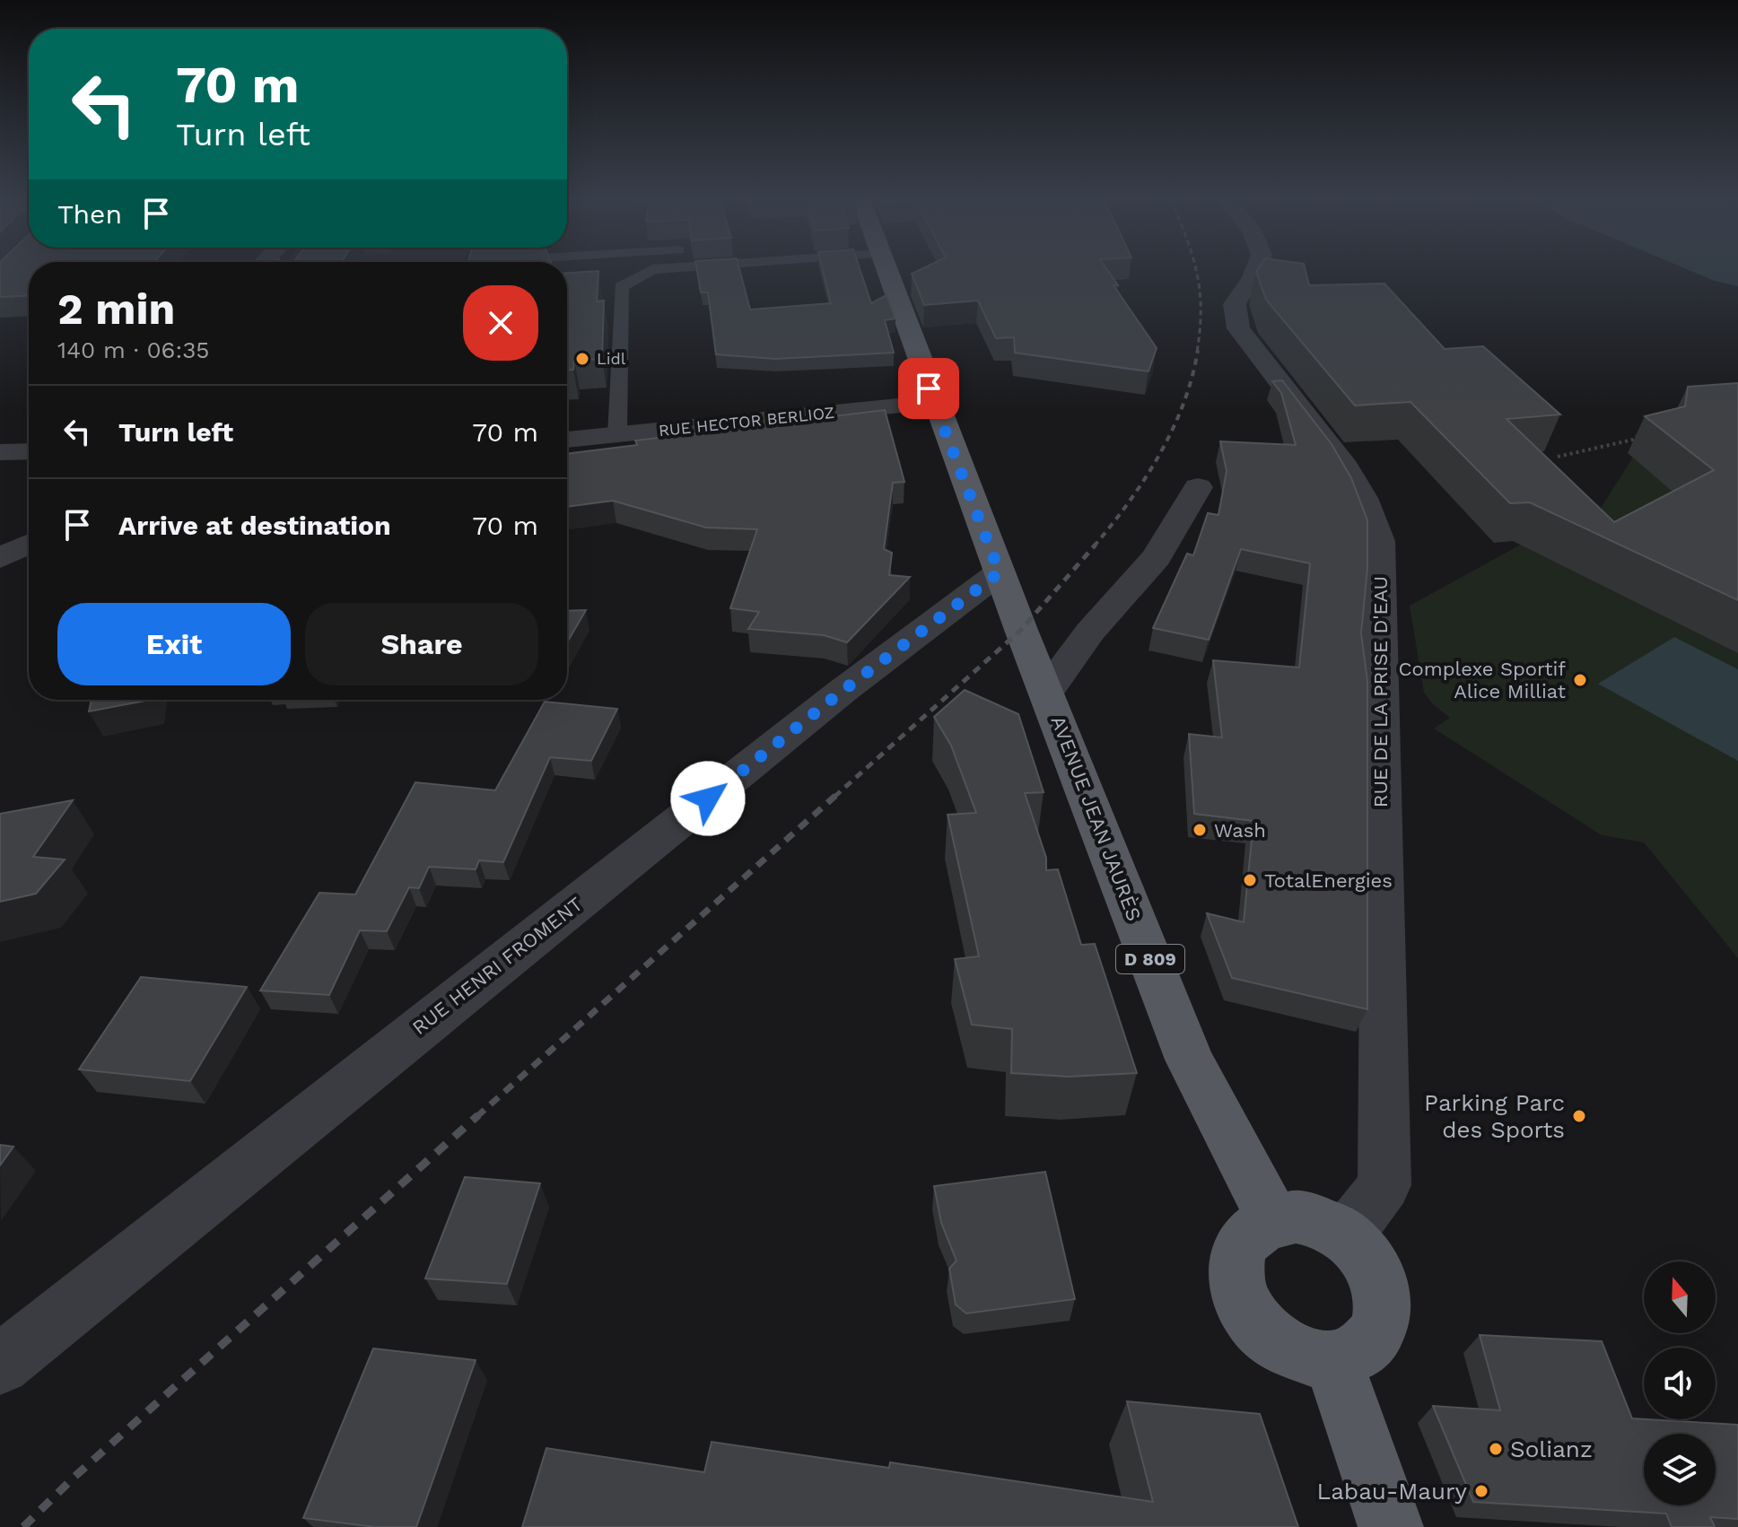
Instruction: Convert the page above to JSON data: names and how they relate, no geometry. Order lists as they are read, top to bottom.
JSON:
{
  "streets": {
    "main road": ["AVENUE JEAN JAURÈS", "D 809"],
    "street": ["RUE HECTOR BERLIOZ", "RUE DE LA PRISE D'EAU", "RUE HENRI FROMENT"]
  },
  "crossings": [
    ["RUE HECTOR BERLIOZ", "D 809"],
    ["RUE DE LA PRISE D'EAU", "AVENUE JEAN JAURÈS"],
    ["AVENUE JEAN JAURÈS", "D 809"],
    ["D 809", "RUE HENRI FROMENT"]
  ],
  "places": [
    "Lidl",
    "Complexe Sportif Alice Milliat",
    "Wash",
    "TotalEnergies",
    "Parking Parc des Sports",
    "Solianz",
    "Labau-Maury"
  ],
  "north": "top",
  "page": {
    "turn": ["70 m", "Turn left"],
    "then": "Then",
    "heading": ["2 min", "140 m · 06:35"],
    "list": [
      {
        "name": "Turn left",
        "value": "70 m"
      },
      {
        "name": "Arrive at destination",
        "value": "70 m"
      }
    ],
    "buttons": ["Exit", "Share"]
  }
}
